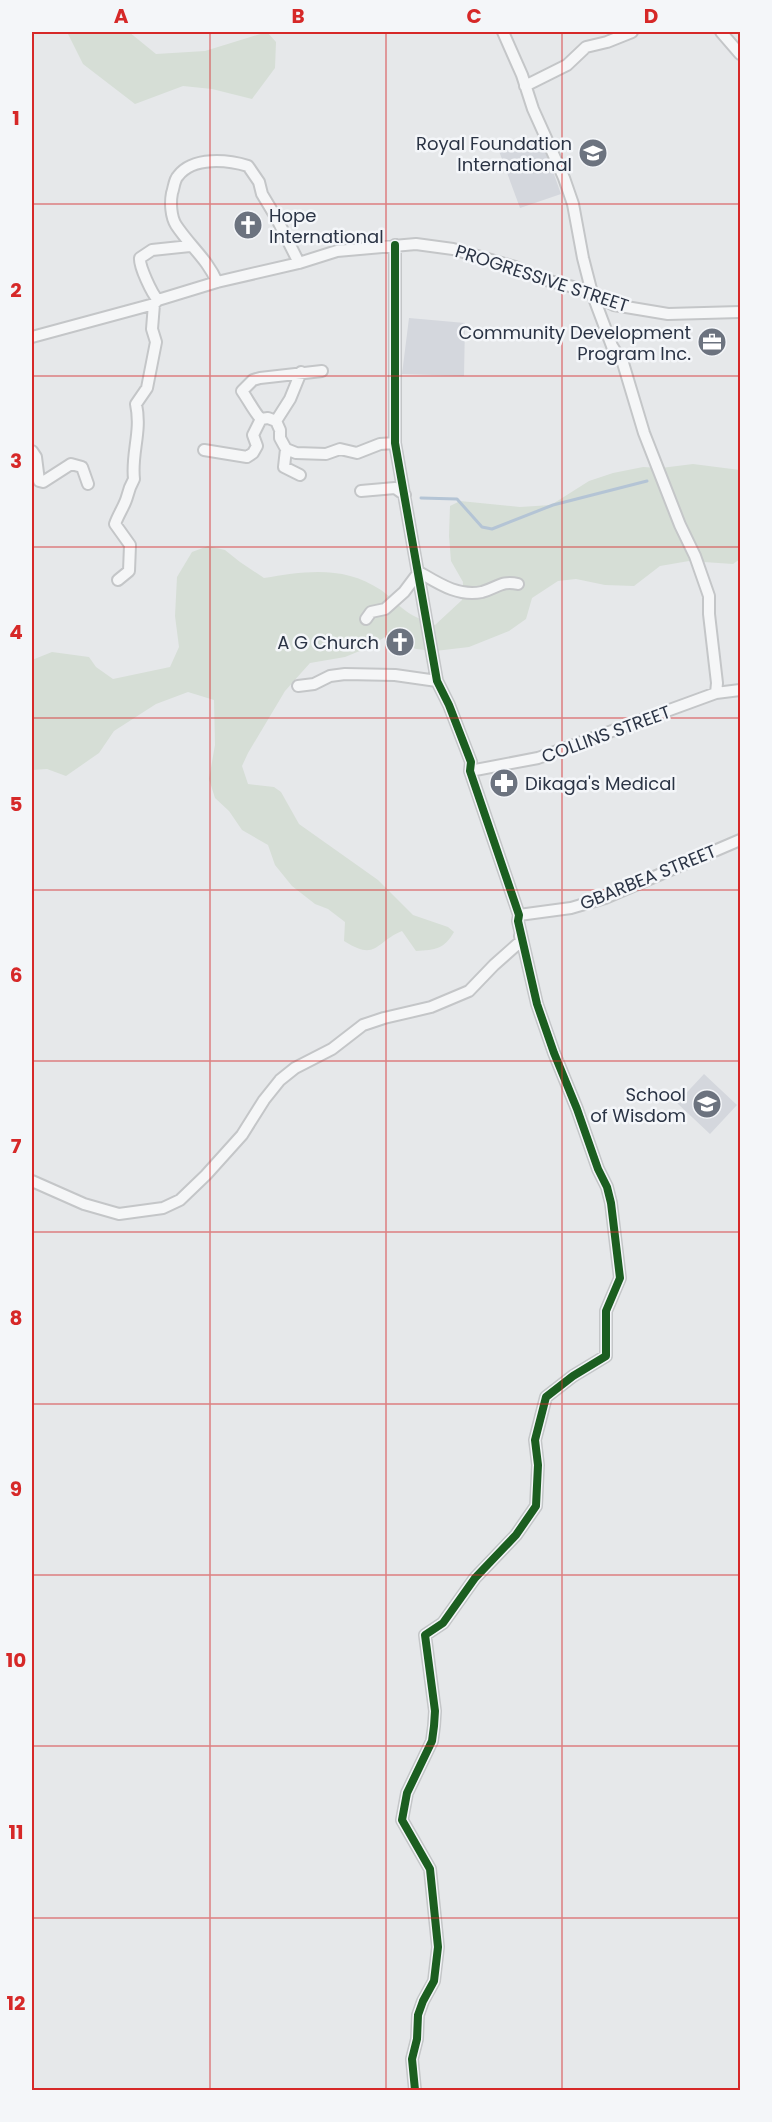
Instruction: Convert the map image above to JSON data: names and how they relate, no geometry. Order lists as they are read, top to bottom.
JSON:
{
  "streets": {
    "street": ["PROGRESSIVE STREET", "COLLINS STREET", "GBARBEA STREET"]
  },
  "places": {
    "school or university": ["Royal Foundation International", "School of Wisdom"],
    "church": ["Hope International", "A G Church"],
    "office": ["Community Development Program Inc."],
    "pharmacy": ["Dikaga's Medical"]
  },
  "grid": {
    "columns": [
      "A",
      "B",
      "C",
      "D"
    ],
    "rows": [
      "1",
      "2",
      "3",
      "4",
      "5",
      "6",
      "7",
      "8",
      "9",
      "10",
      "11",
      "12"
    ]
  }
}
